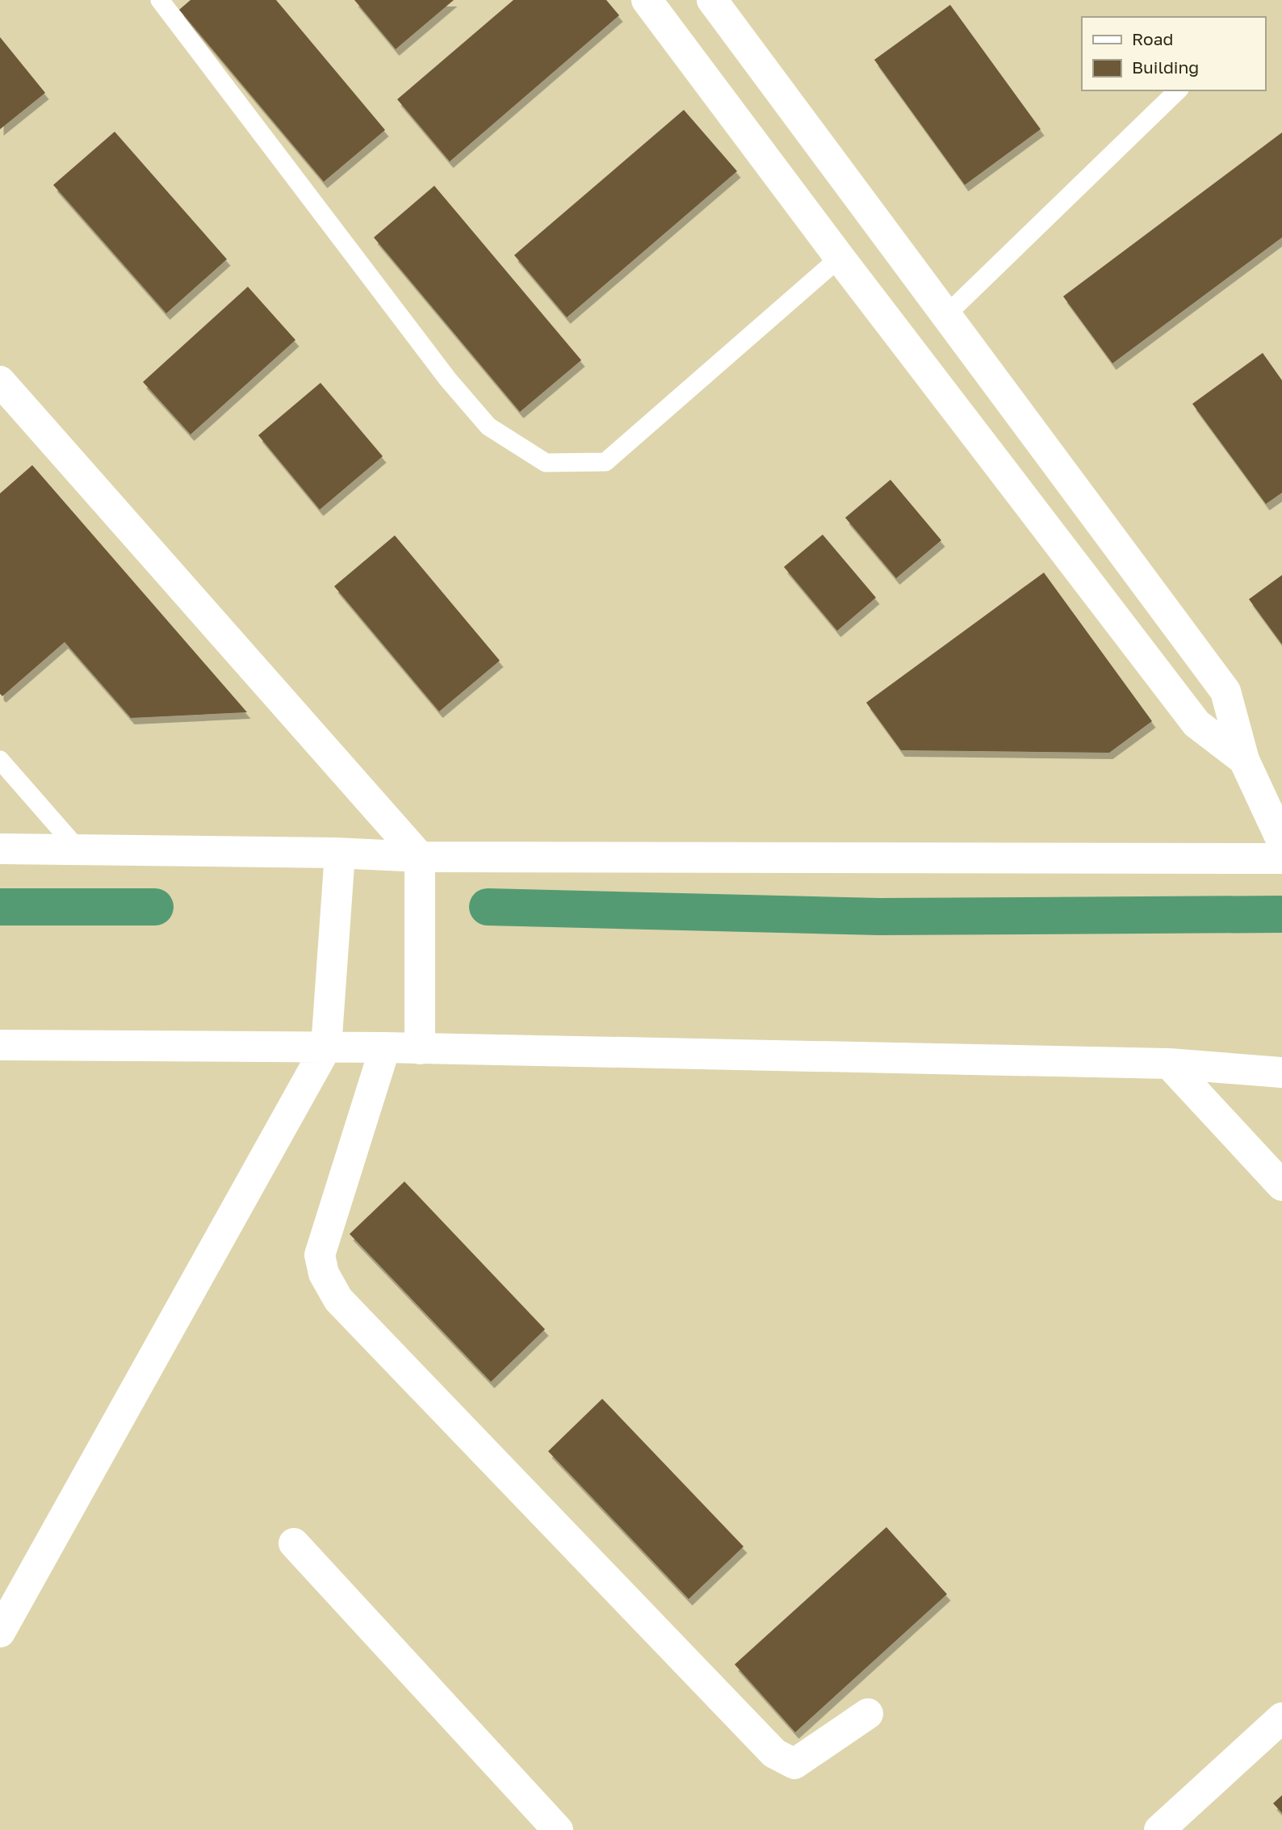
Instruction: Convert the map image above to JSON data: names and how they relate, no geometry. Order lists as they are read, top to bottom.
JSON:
{
  "legend": ["Road", "Building"]
}
